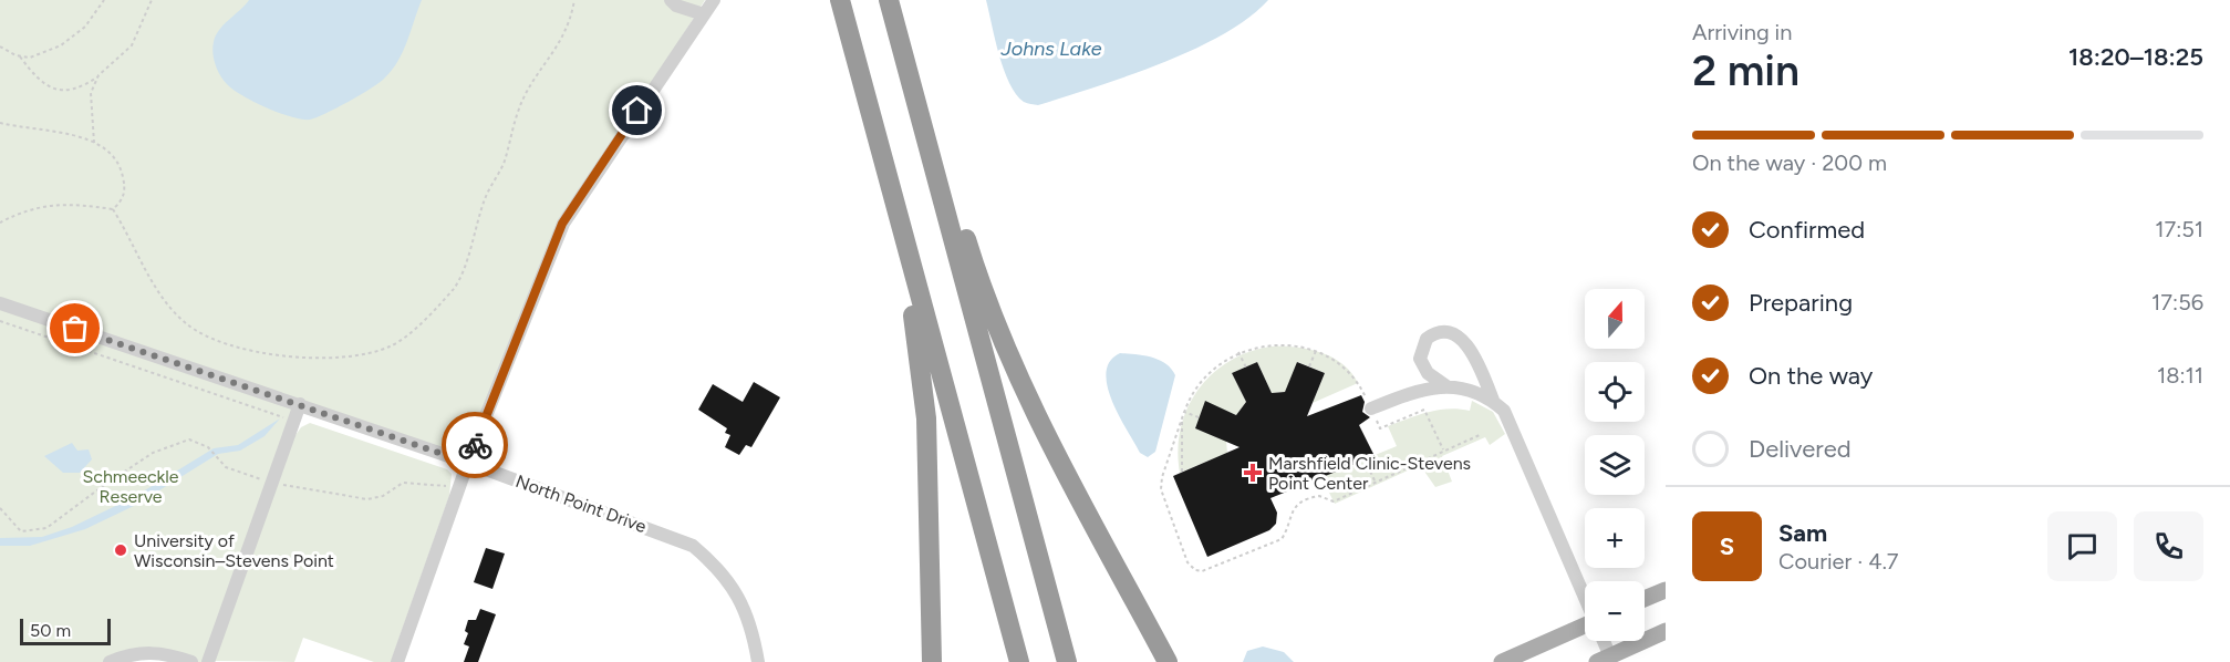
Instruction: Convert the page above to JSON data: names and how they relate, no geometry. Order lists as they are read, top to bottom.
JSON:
{
  "streets": {
    "street": ["North Point Drive"]
  },
  "water": ["Johns Lake"],
  "parks": ["Schmeeckle Reserve"],
  "places": {
    "health": ["Marshfield Clinic-Stevens Point Center"],
    "other": ["University of Wisconsin–Stevens Point"]
  },
  "scale_bar": "50 m",
  "north": "top",
  "page": {
    "heading": ["2 min", "Arriving in", "18:20–18:25"],
    "panel": ["Sam", "Courier · 4.7"],
    "bar": "On the way · 200 m",
    "list": [
      ["Confirmed", "17:51"],
      ["Preparing", "17:56"],
      ["On the way", "18:11"],
      "Delivered"
    ],
    "map_buttons": ["+", "−"],
    "round": "S",
    "scale": "50 m"
  }
}
